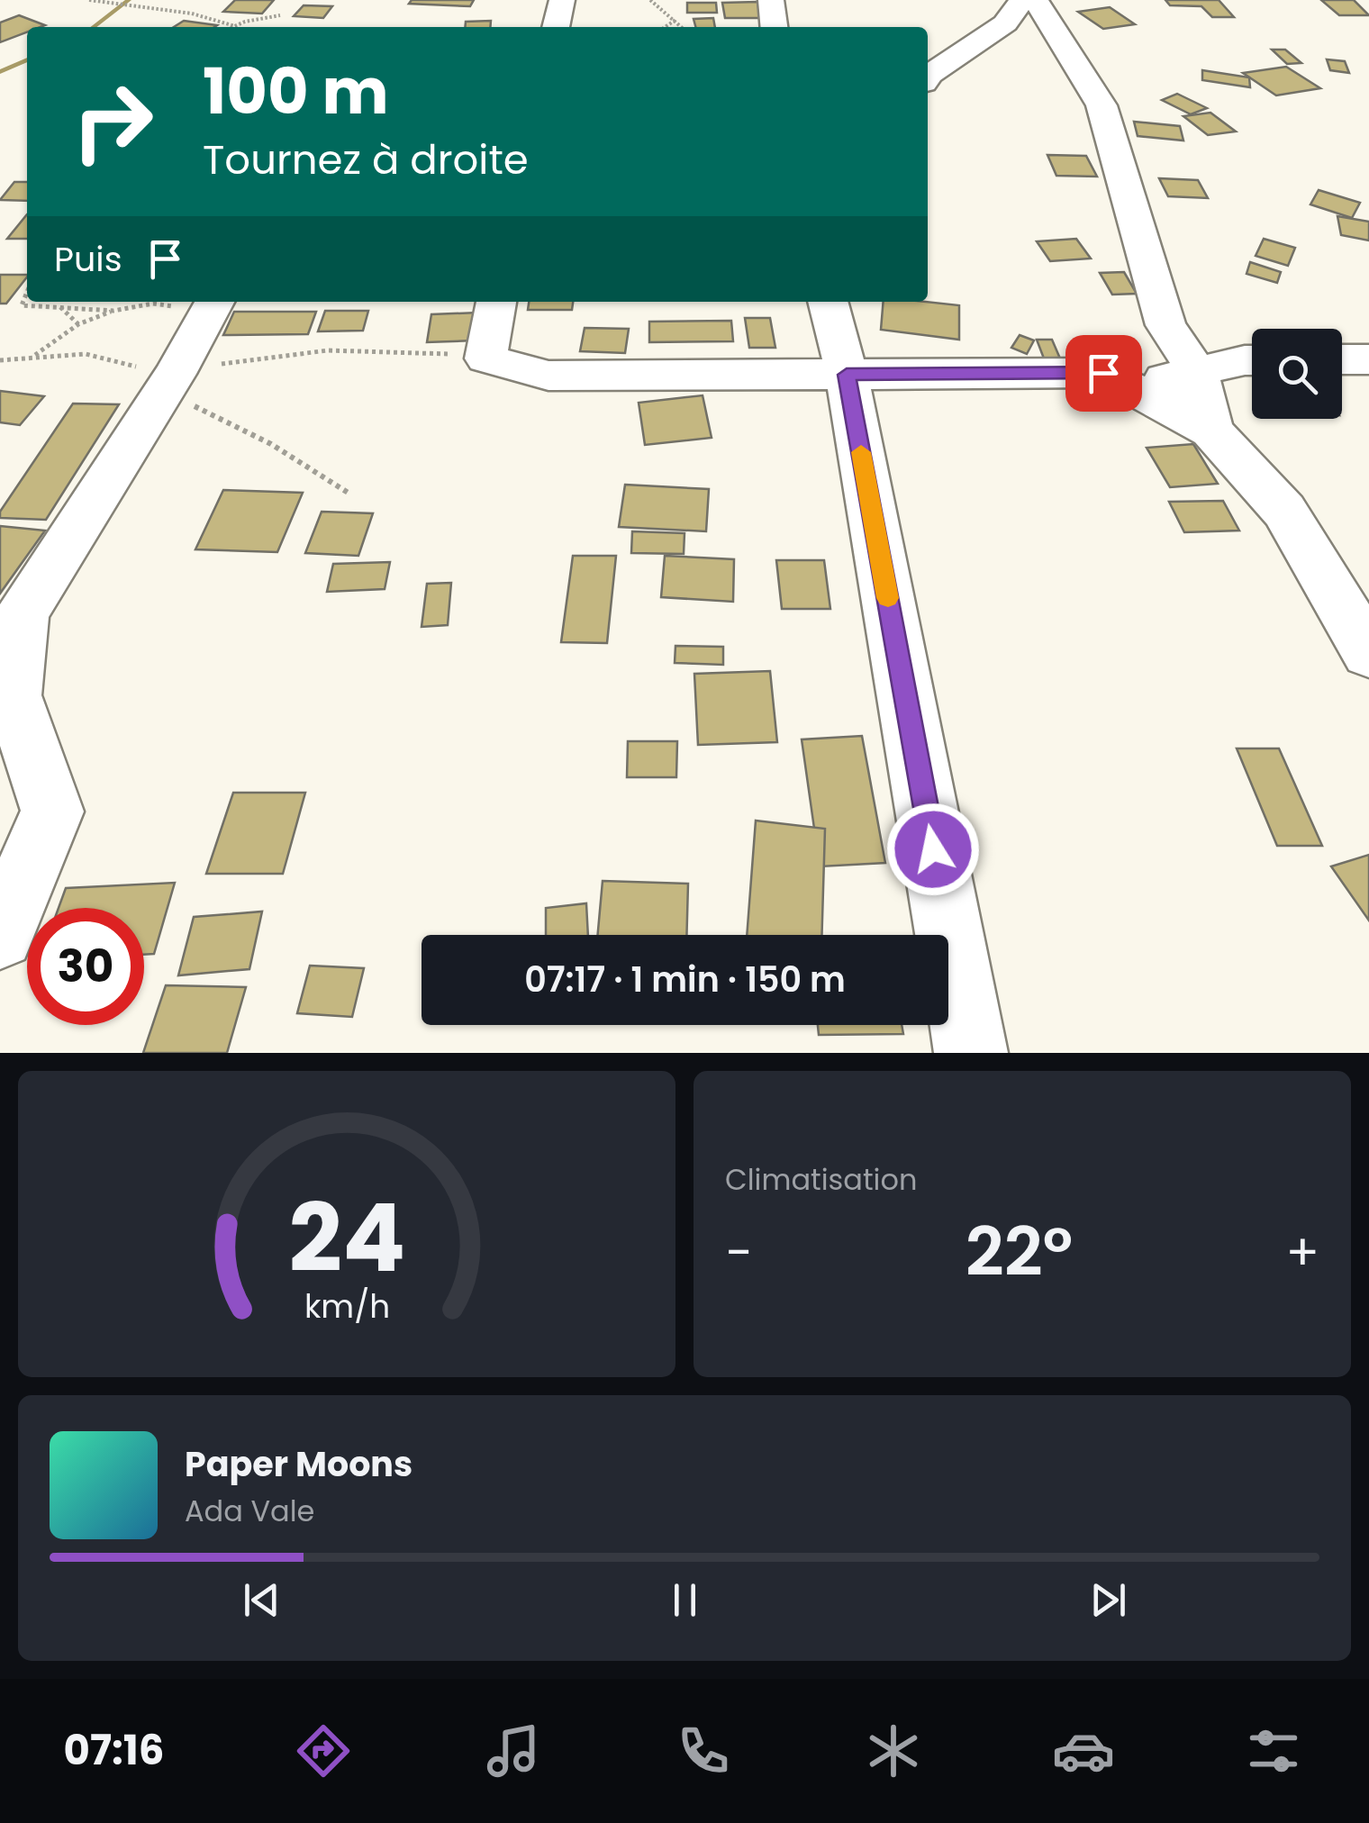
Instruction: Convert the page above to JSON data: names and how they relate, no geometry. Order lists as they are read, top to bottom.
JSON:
{
  "page": {
    "turn": ["100 m", "Tournez à droite"],
    "then": "Puis",
    "limit": "30",
    "trip": "07:17 · 1 min · 150 m",
    "tile": "Climatisation",
    "heat": ["−", "22°", "+"],
    "song": ["Paper Moons", "Ada Vale"],
    "tabs": "07:16",
    "gauge": ["24", "km/h"]
  }
}
